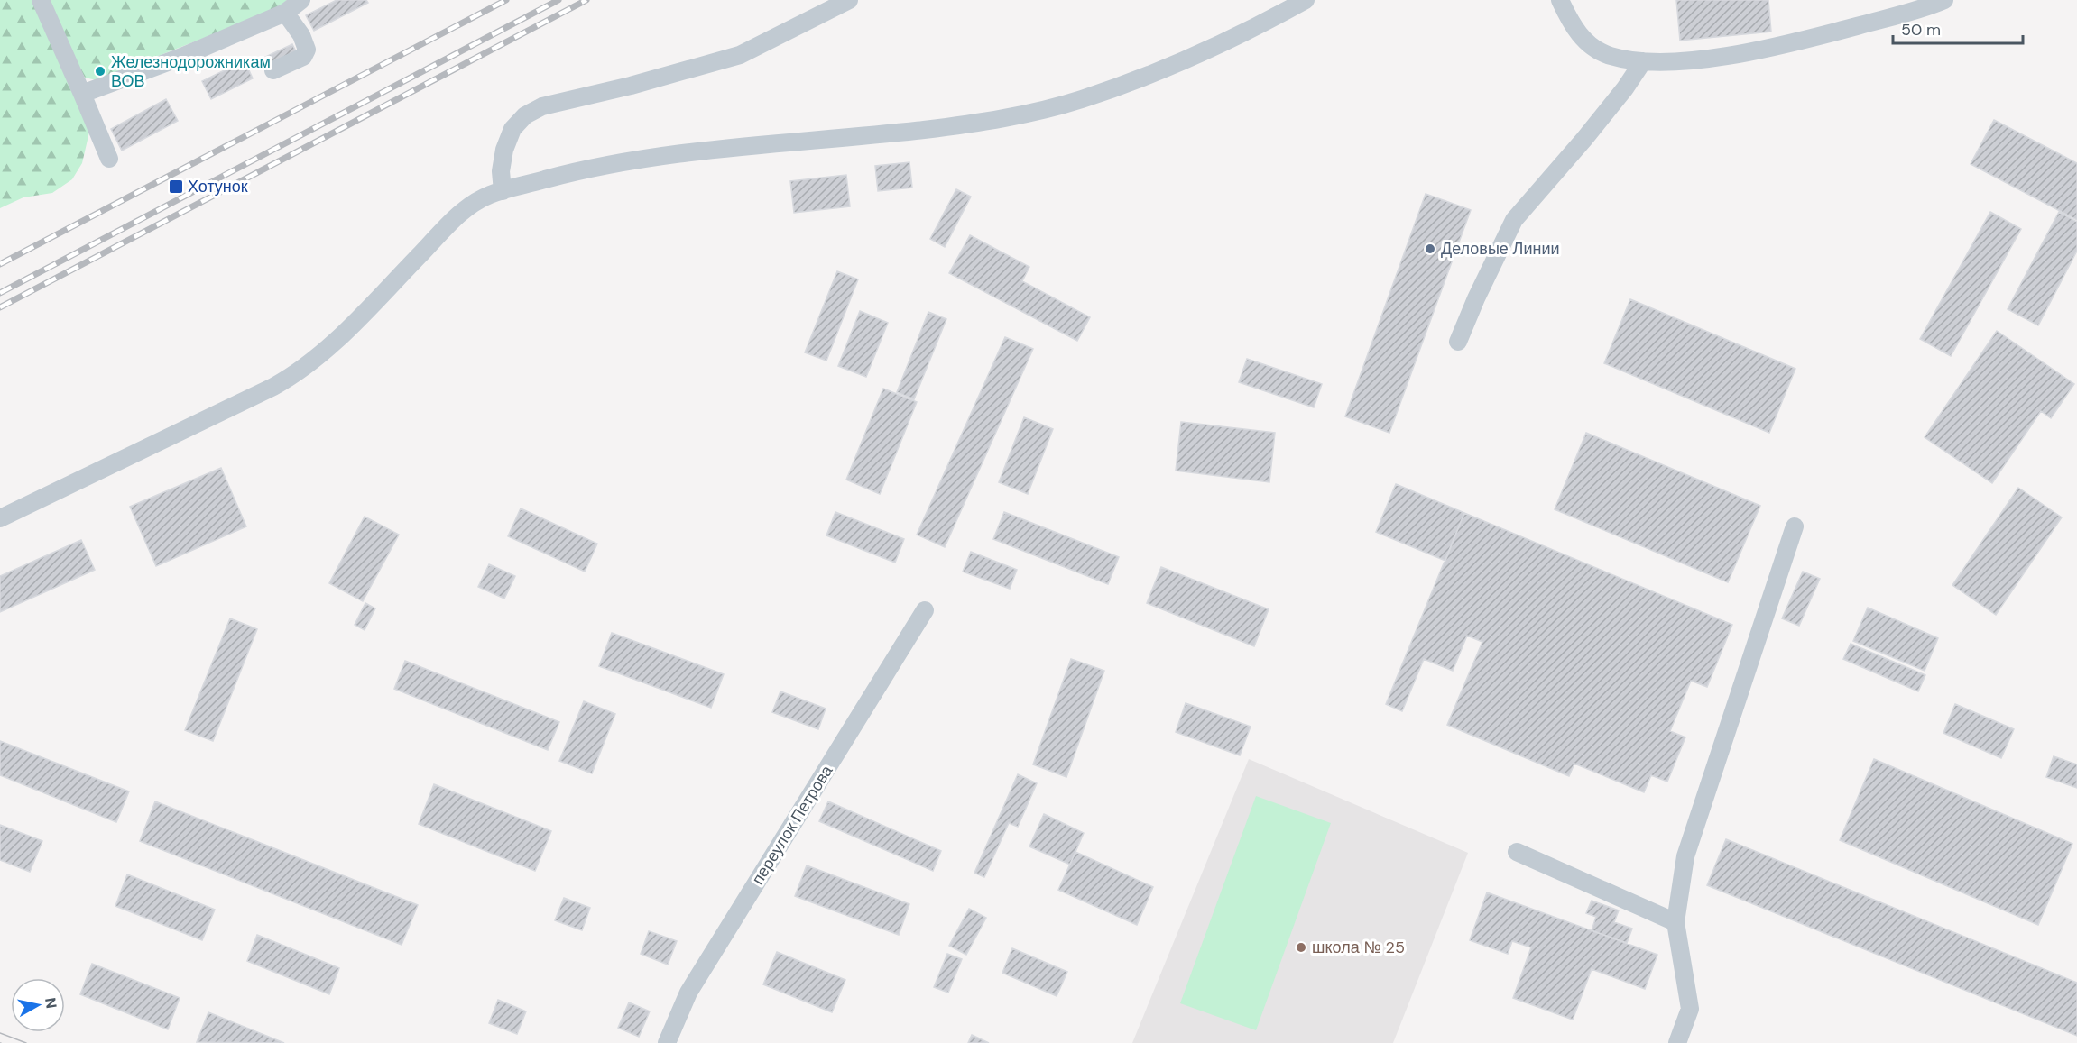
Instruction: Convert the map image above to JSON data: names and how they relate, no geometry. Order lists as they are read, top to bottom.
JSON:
{
  "streets": {
    "street": ["переулок Петрова"]
  },
  "places": {
    "other": ["Железнодорожникам ВОВ", "Деловые Линии", "школа № 25"],
    "transit": ["Хотунок"]
  },
  "scale_bar": "50 m",
  "north": "right"
}
